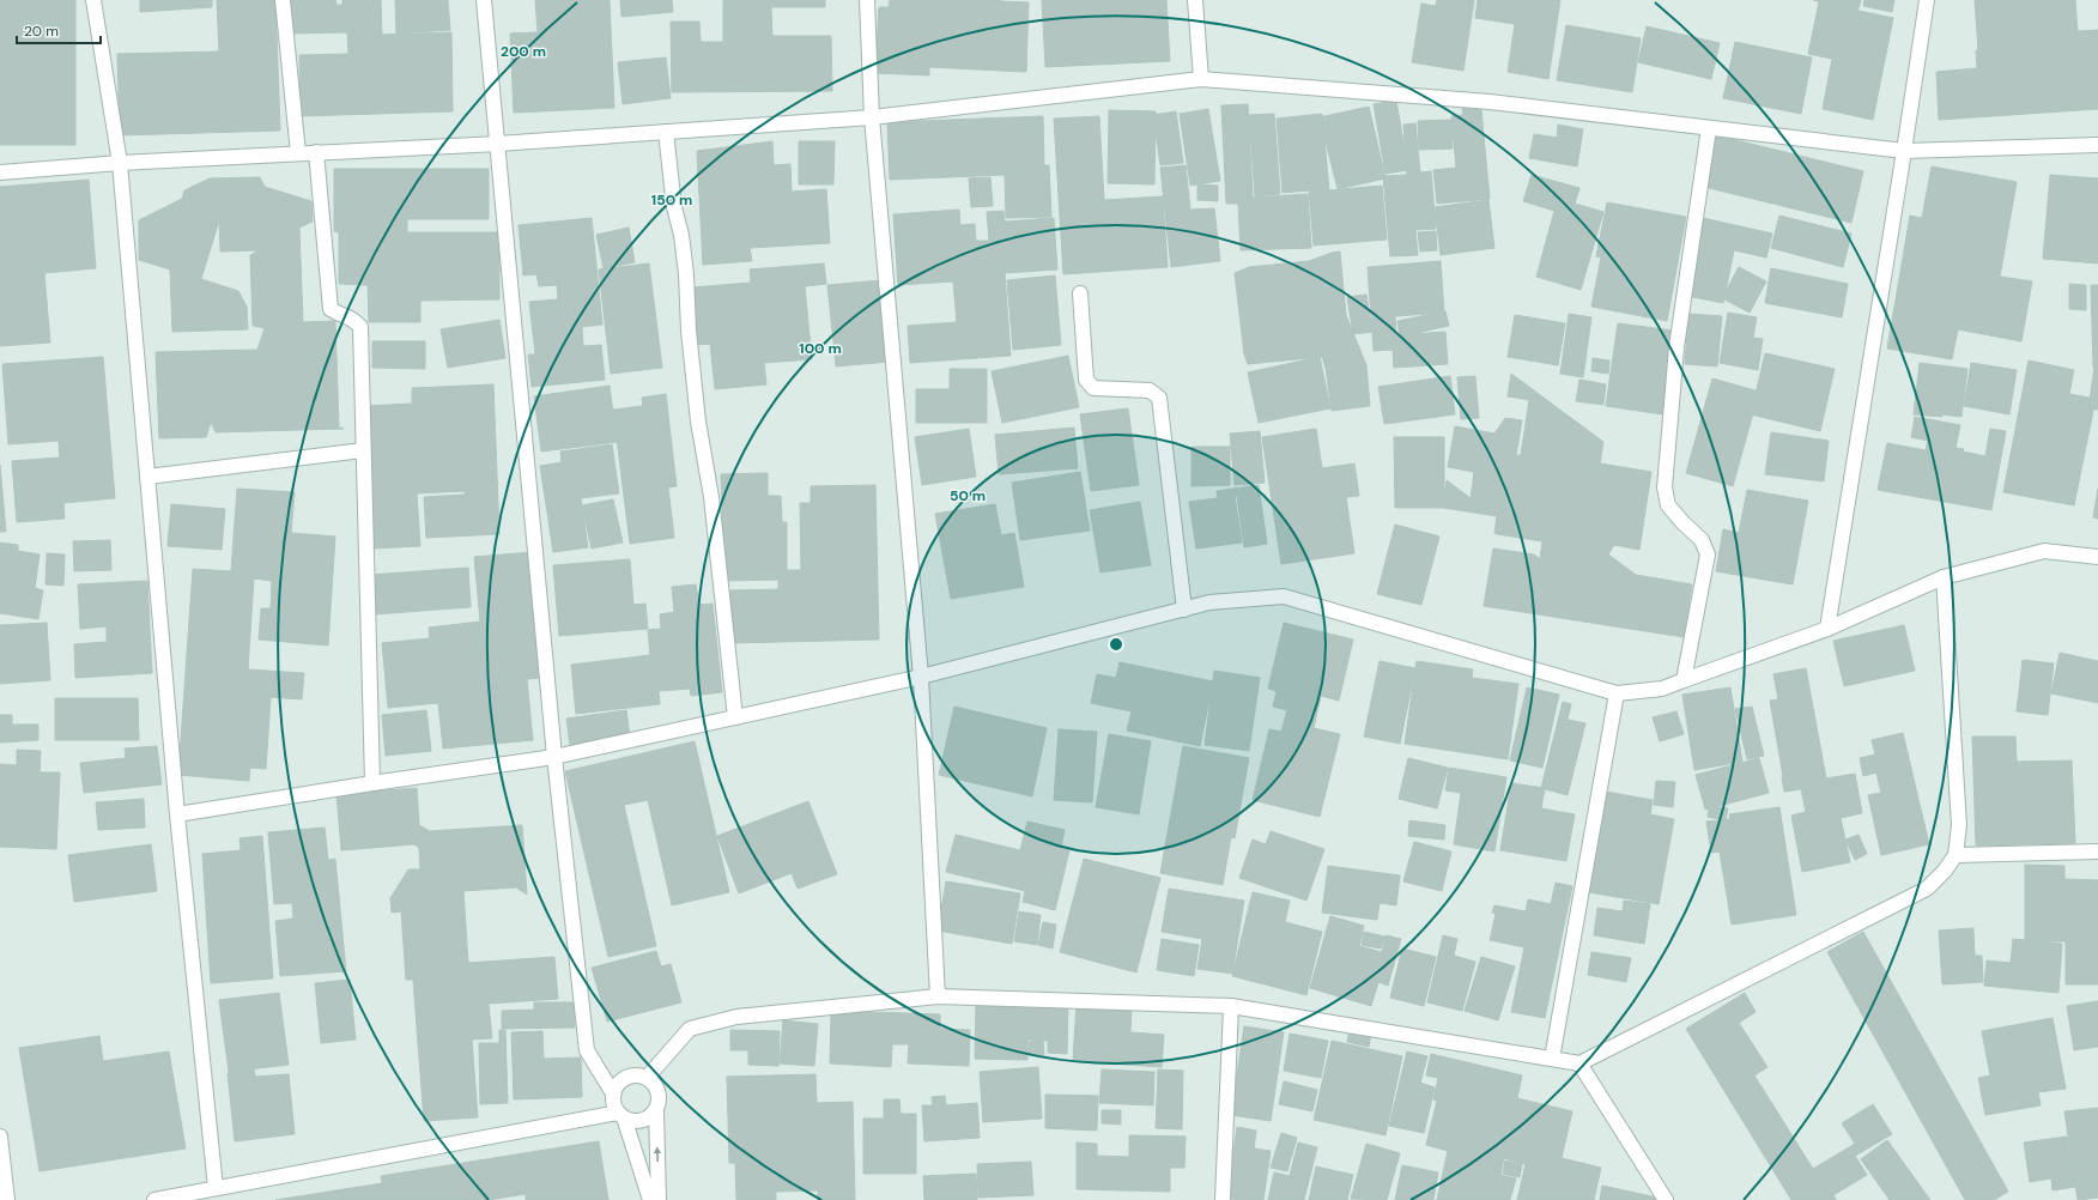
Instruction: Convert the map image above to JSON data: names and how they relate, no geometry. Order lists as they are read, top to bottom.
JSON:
{
  "scale_bar": "20 m",
  "rings": [
    "200 m",
    "150 m",
    "100 m",
    "50 m"
  ]
}
